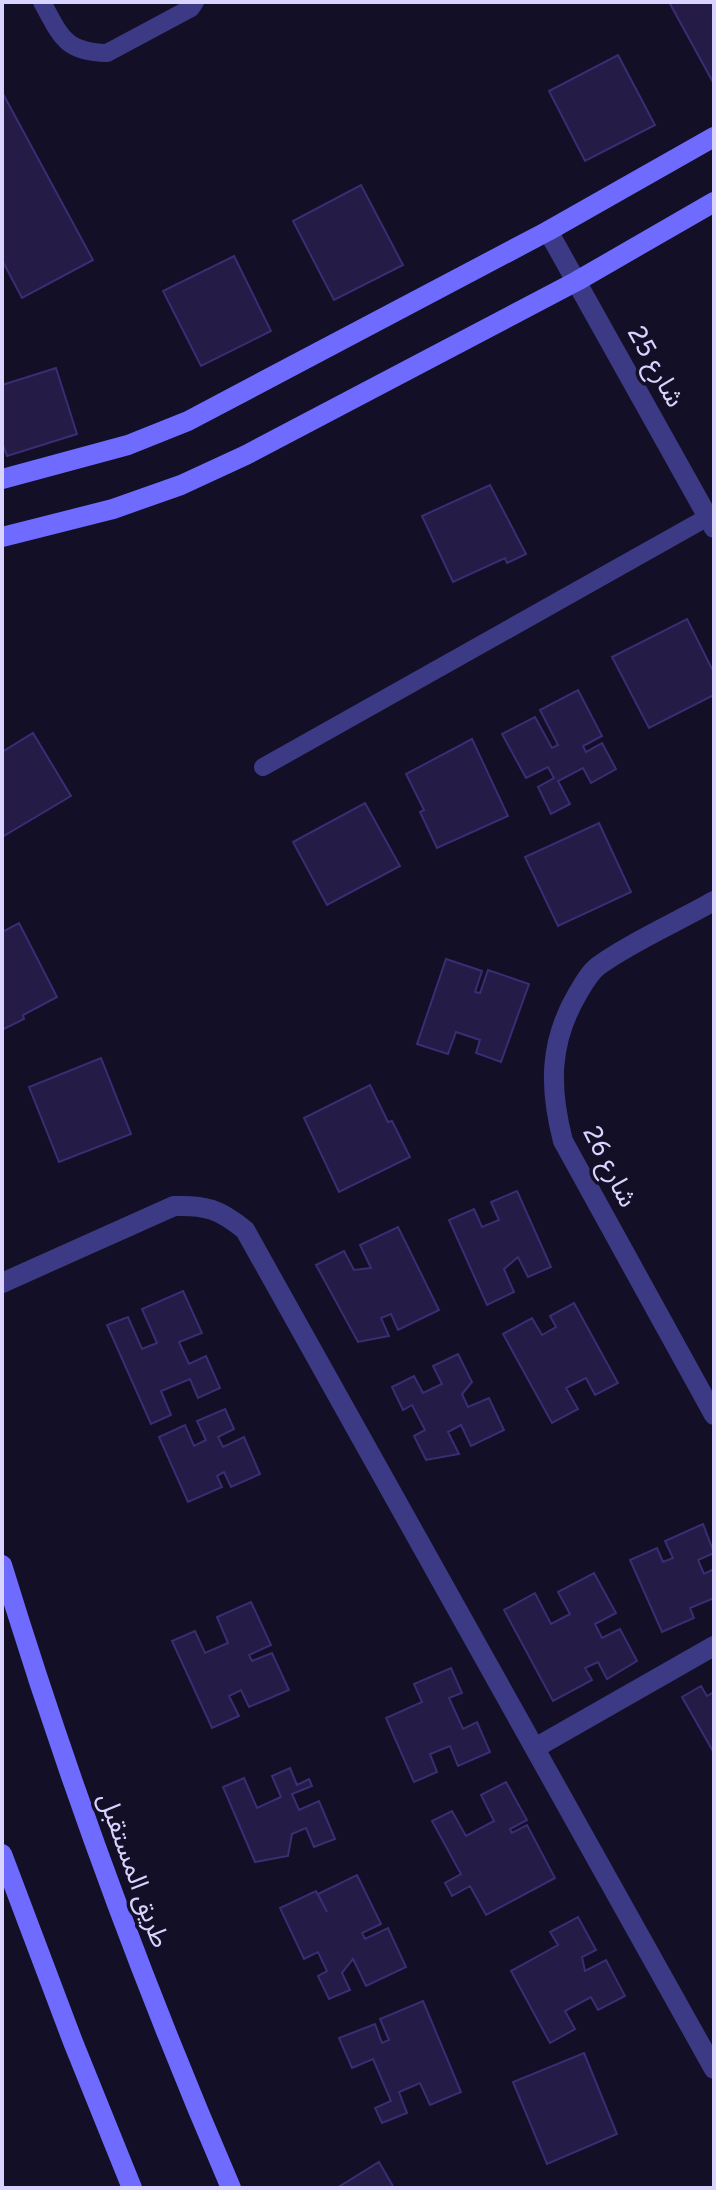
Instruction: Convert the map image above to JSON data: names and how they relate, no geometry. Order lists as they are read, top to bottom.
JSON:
{
  "streets": {
    "street": ["شارع 25", "شارع 26", "طريق المستقبل"]
  }
}
